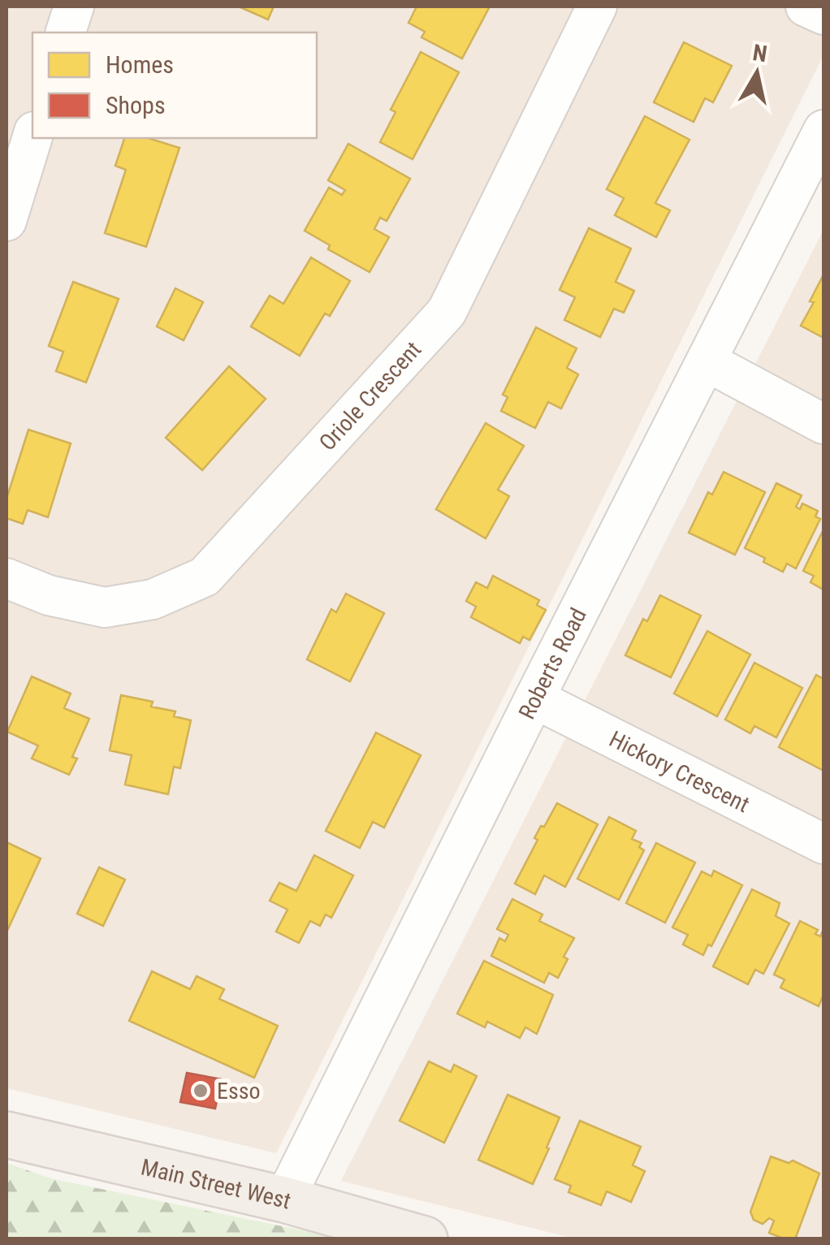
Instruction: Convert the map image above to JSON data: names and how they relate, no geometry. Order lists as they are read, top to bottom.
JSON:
{
  "streets": {
    "main road": ["Main Street West"],
    "street": ["Oriole Crescent", "Roberts Road", "Hickory Crescent"]
  },
  "crossings": [
    ["Roberts Road", "Hickory Crescent"],
    ["Roberts Road", "Main Street West"]
  ],
  "places": ["Esso"],
  "legend": ["Homes", "Shops"],
  "north": "top"
}
